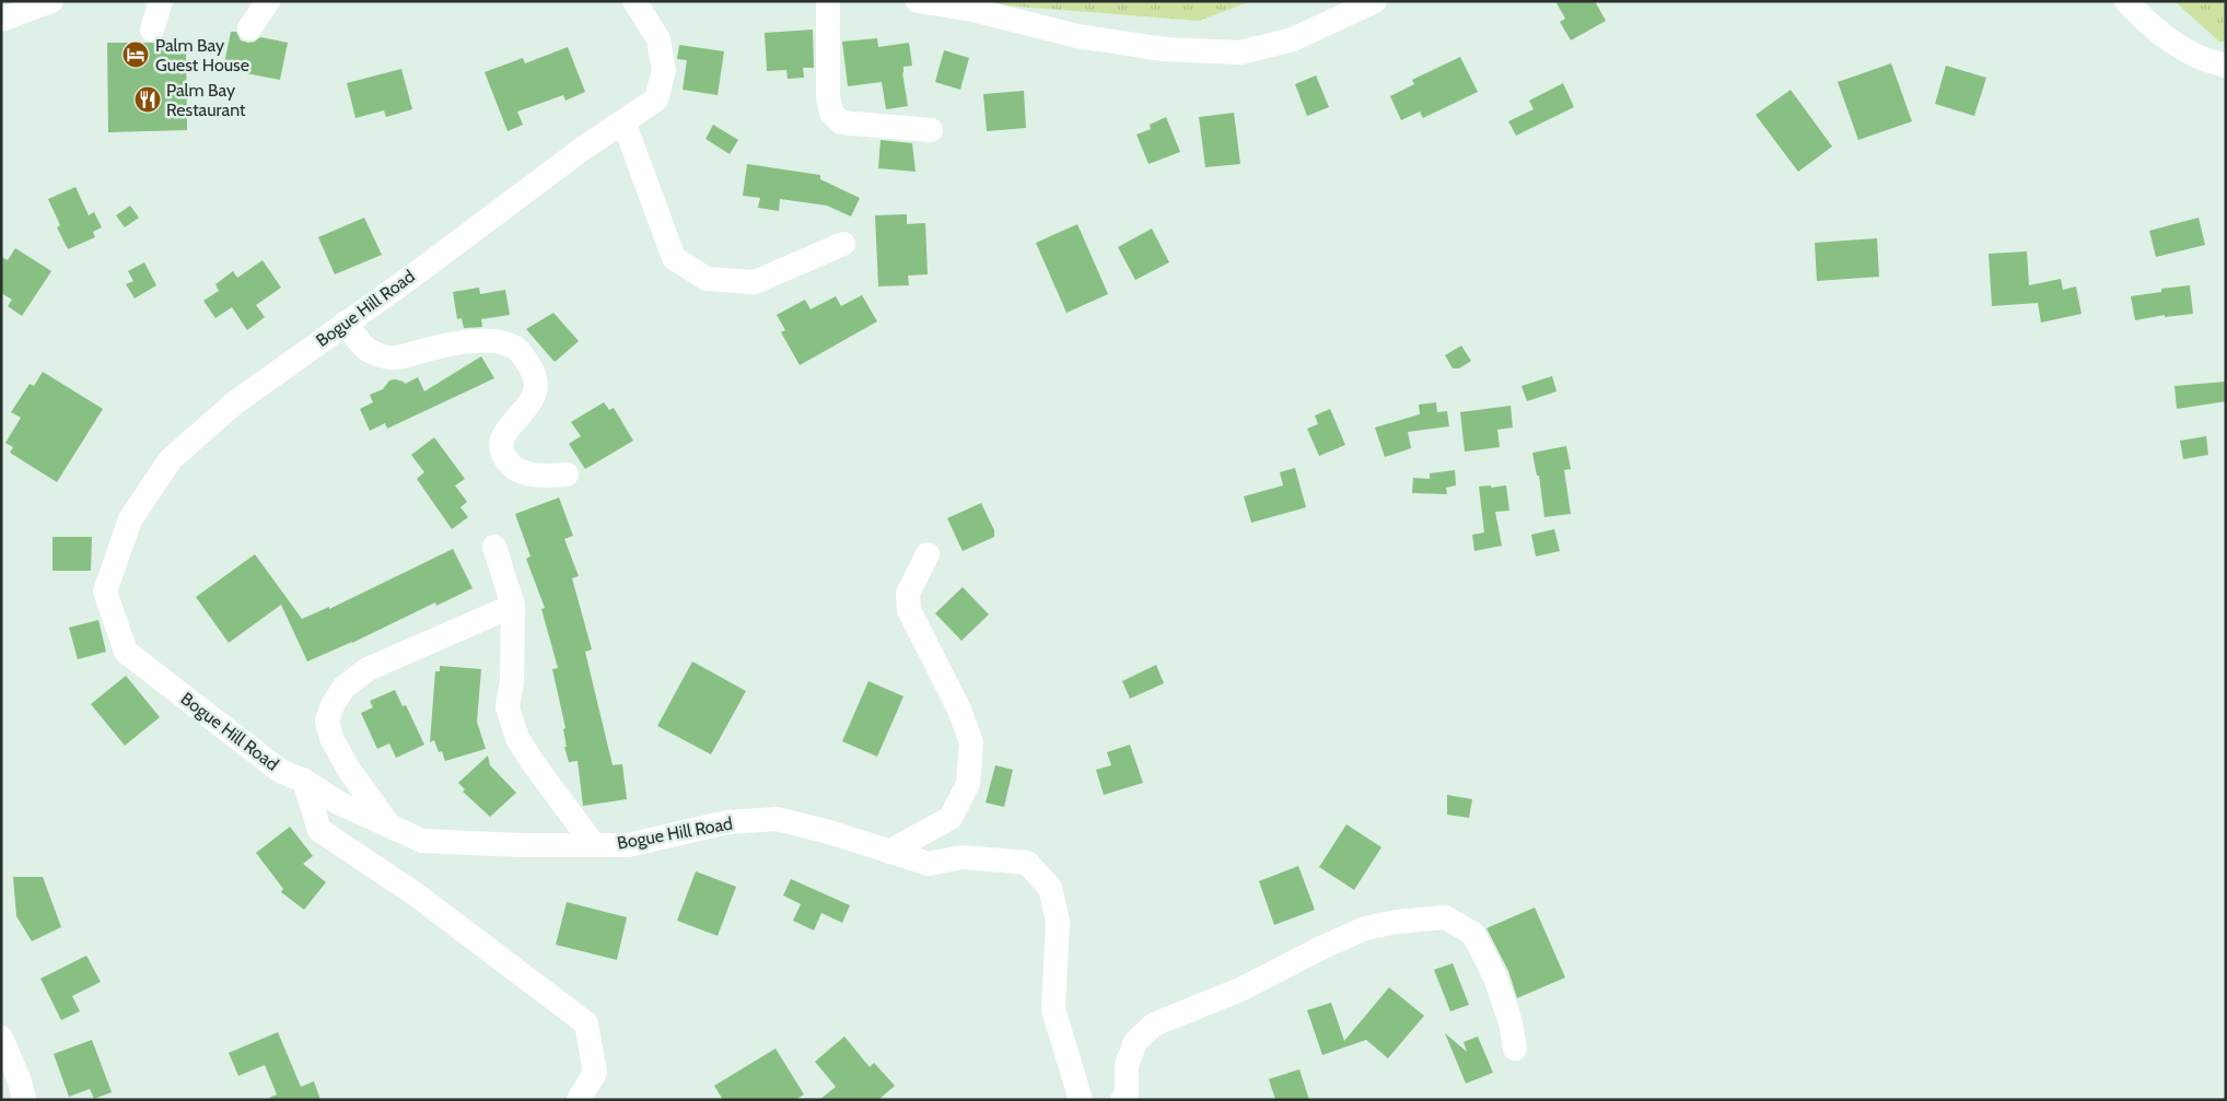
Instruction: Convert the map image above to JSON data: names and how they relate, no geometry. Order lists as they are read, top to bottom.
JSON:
{
  "streets": {
    "street": ["Bogue Hill Road"]
  },
  "places": {
    "hotel": ["Palm Bay Guest House"],
    "restaurant": ["Palm Bay Restaurant"]
  }
}
